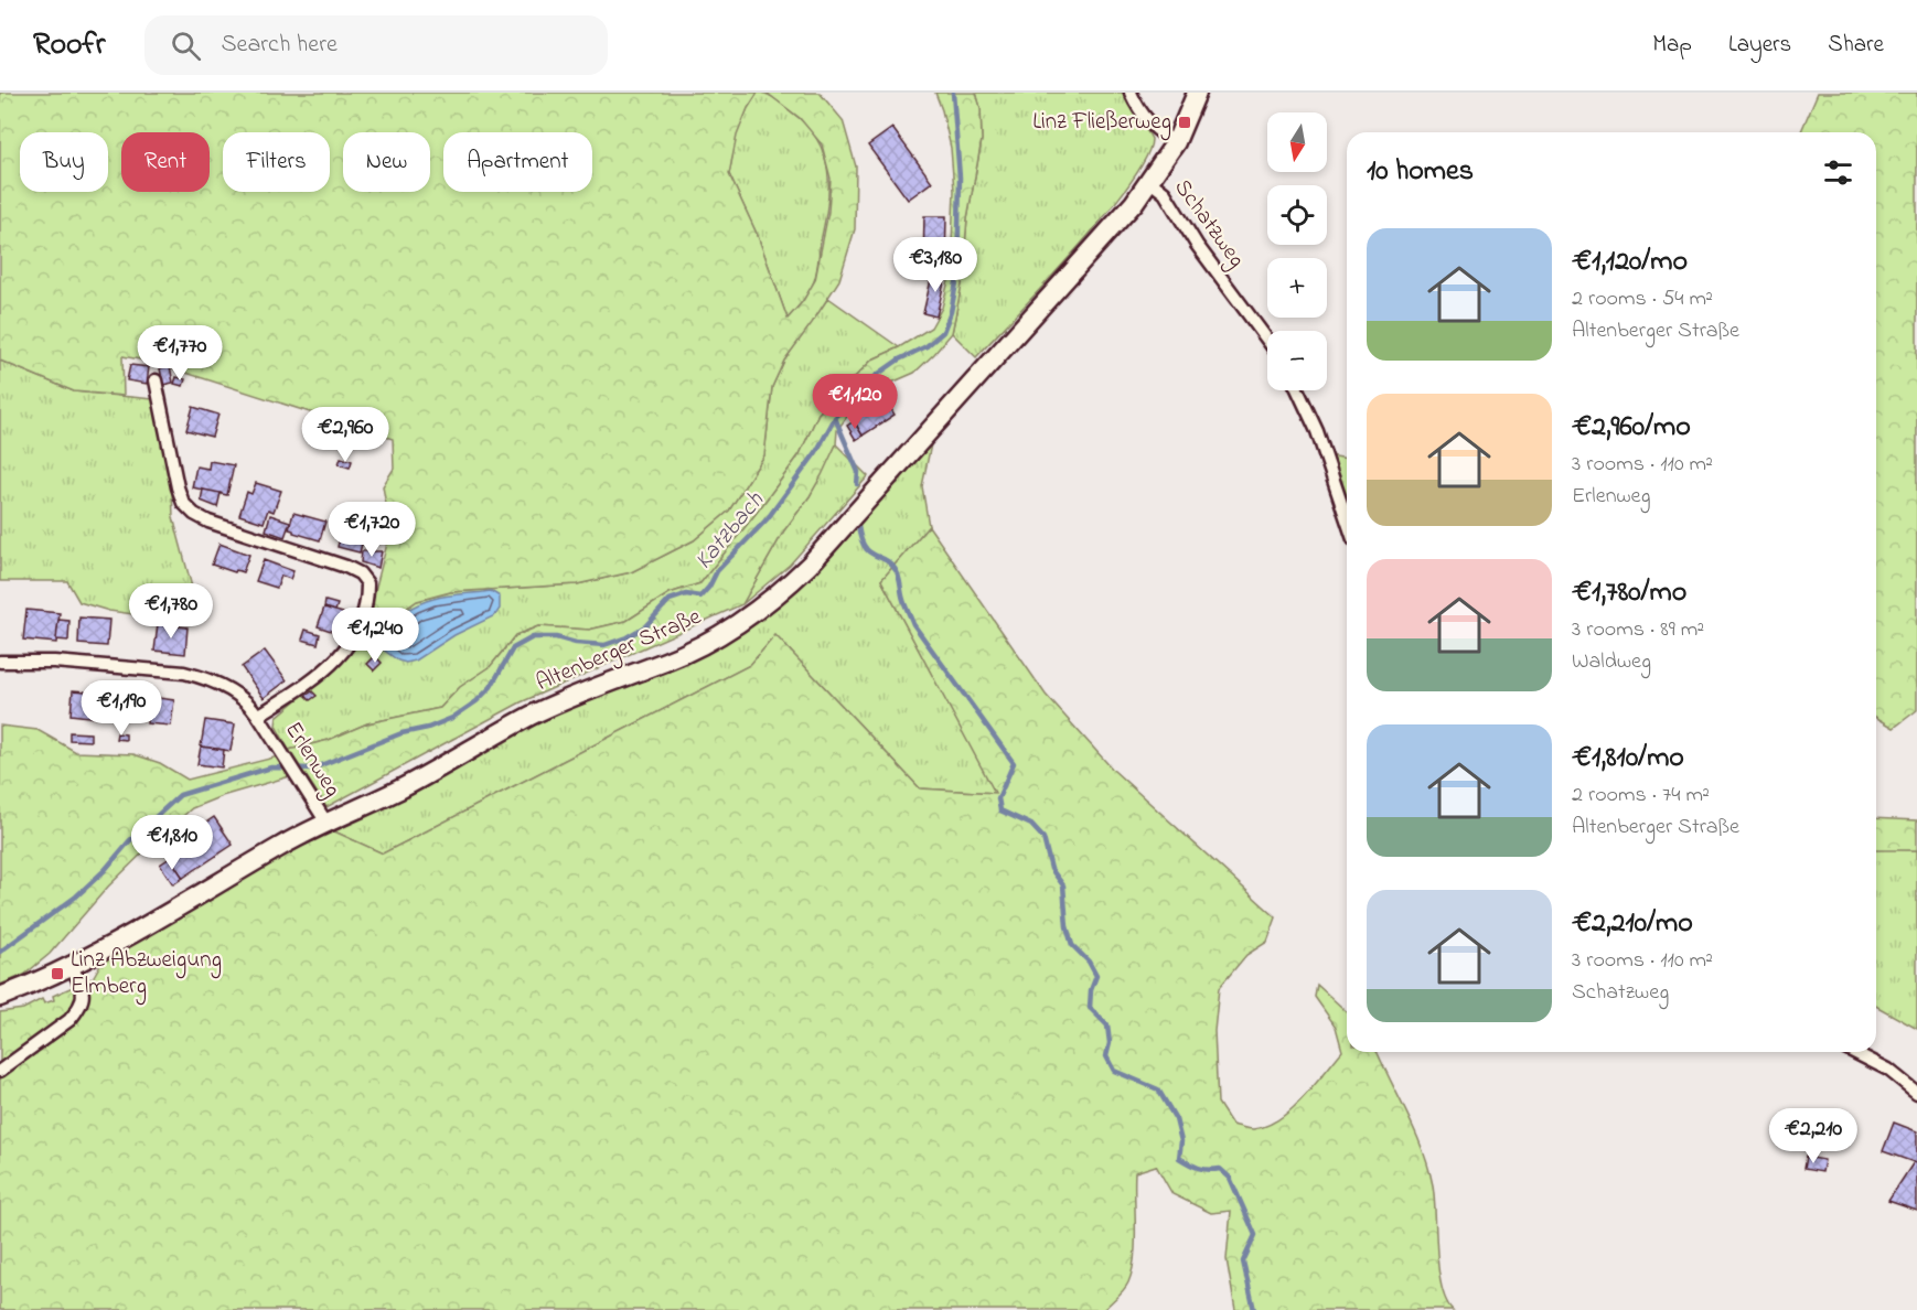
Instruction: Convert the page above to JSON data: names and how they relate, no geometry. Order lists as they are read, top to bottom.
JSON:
{
  "streets": {
    "street": ["Schatzweg", "Altenberger Straße", "Erlenweg"]
  },
  "crossings": [
    ["Schatzweg", "Altenberger Straße"],
    ["Altenberger Straße", "Erlenweg"]
  ],
  "water": ["Katzbach"],
  "places": {
    "transit": ["Linz Fließerweg", "Linz Abzweigung Elmberg"]
  },
  "north": "bottom",
  "page": {
    "header": "Roofr",
    "search": "Search here",
    "nav": ["Map", "Layers", "Share"],
    "map_buttons": ["+", "−"],
    "chip": [
      "Buy",
      "Rent",
      "Filters",
      "New",
      "Apartment"
    ],
    "heading": "10 homes",
    "list": [
      {
        "name": "€1,120/mo",
        "note": "2 rooms · 54 m² · Altenberger Straße"
      },
      {
        "name": "€2,960/mo",
        "note": "3 rooms · 110 m² · Erlenweg"
      },
      {
        "name": "€1,780/mo",
        "note": "3 rooms · 89 m² · Waldweg"
      },
      {
        "name": "€1,810/mo",
        "note": "2 rooms · 74 m² · Altenberger Straße"
      },
      {
        "name": "€2,210/mo",
        "note": "3 rooms · 110 m² · Schatzweg"
      }
    ],
    "price": [
      "€3,180",
      "€1,770",
      "€1,120",
      "€2,960",
      "€1,720",
      "€1,780",
      "€1,240",
      "€1,190",
      "€1,810",
      "€2,210"
    ]
  }
}
